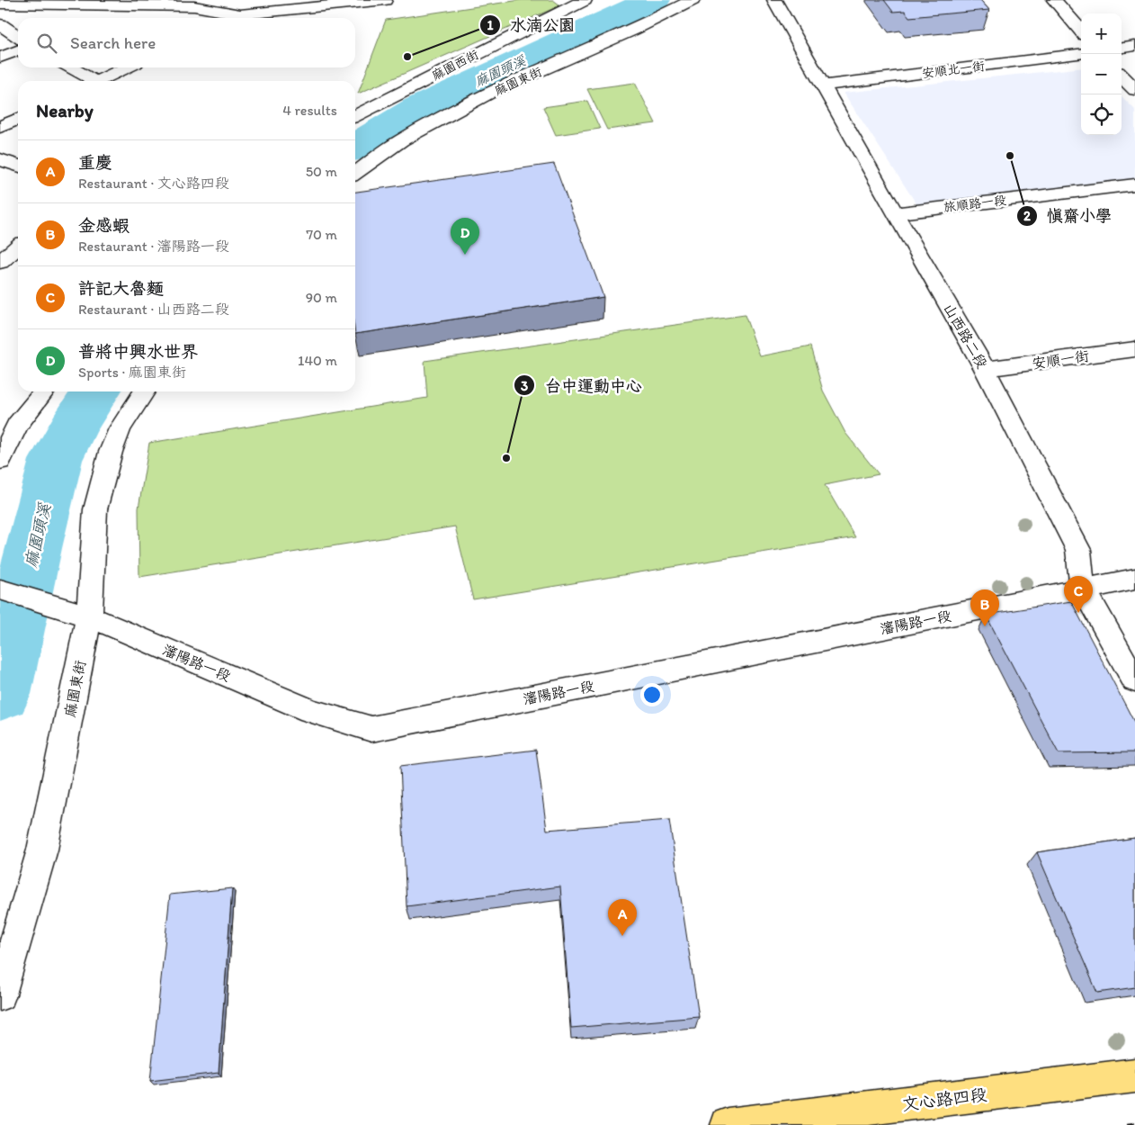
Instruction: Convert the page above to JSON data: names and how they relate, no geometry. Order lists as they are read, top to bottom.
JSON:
{
  "streets": {
    "main road": ["文心路四段"],
    "street": [
      "麻園西街",
      "安順北一街",
      "麻園東街",
      "旅順路一段",
      "山西路二段",
      "安順一街",
      "瀋陽路一段"
    ]
  },
  "crossings": [
    ["安順北一街", "山西路二段"],
    ["麻園東街", "瀋陽路一段"],
    ["旅順路一段", "山西路二段"],
    ["山西路二段", "安順一街"],
    ["山西路二段", "瀋陽路一段"]
  ],
  "water": ["麻園頭溪"],
  "places": ["水湳公園", "慎齋小學", "台中運動中心"],
  "page": {
    "map_buttons": ["+", "−"],
    "search": "Search here",
    "heading": ["Nearby", "4 results"],
    "list": [
      {
        "mark": "A",
        "name": "重慶",
        "note": "Restaurant · 文心路四段",
        "value": "50 m"
      },
      {
        "mark": "B",
        "name": "金感蝦",
        "note": "Restaurant · 瀋陽路一段",
        "value": "70 m"
      },
      {
        "mark": "C",
        "name": "許記大魯麵",
        "note": "Restaurant · 山西路二段",
        "value": "90 m"
      },
      {
        "mark": "D",
        "name": "普將中興水世界",
        "note": "Sports · 麻園東街",
        "value": "140 m"
      }
    ],
    "pins": [
      "D",
      "C",
      "B",
      "A"
    ]
  }
}
